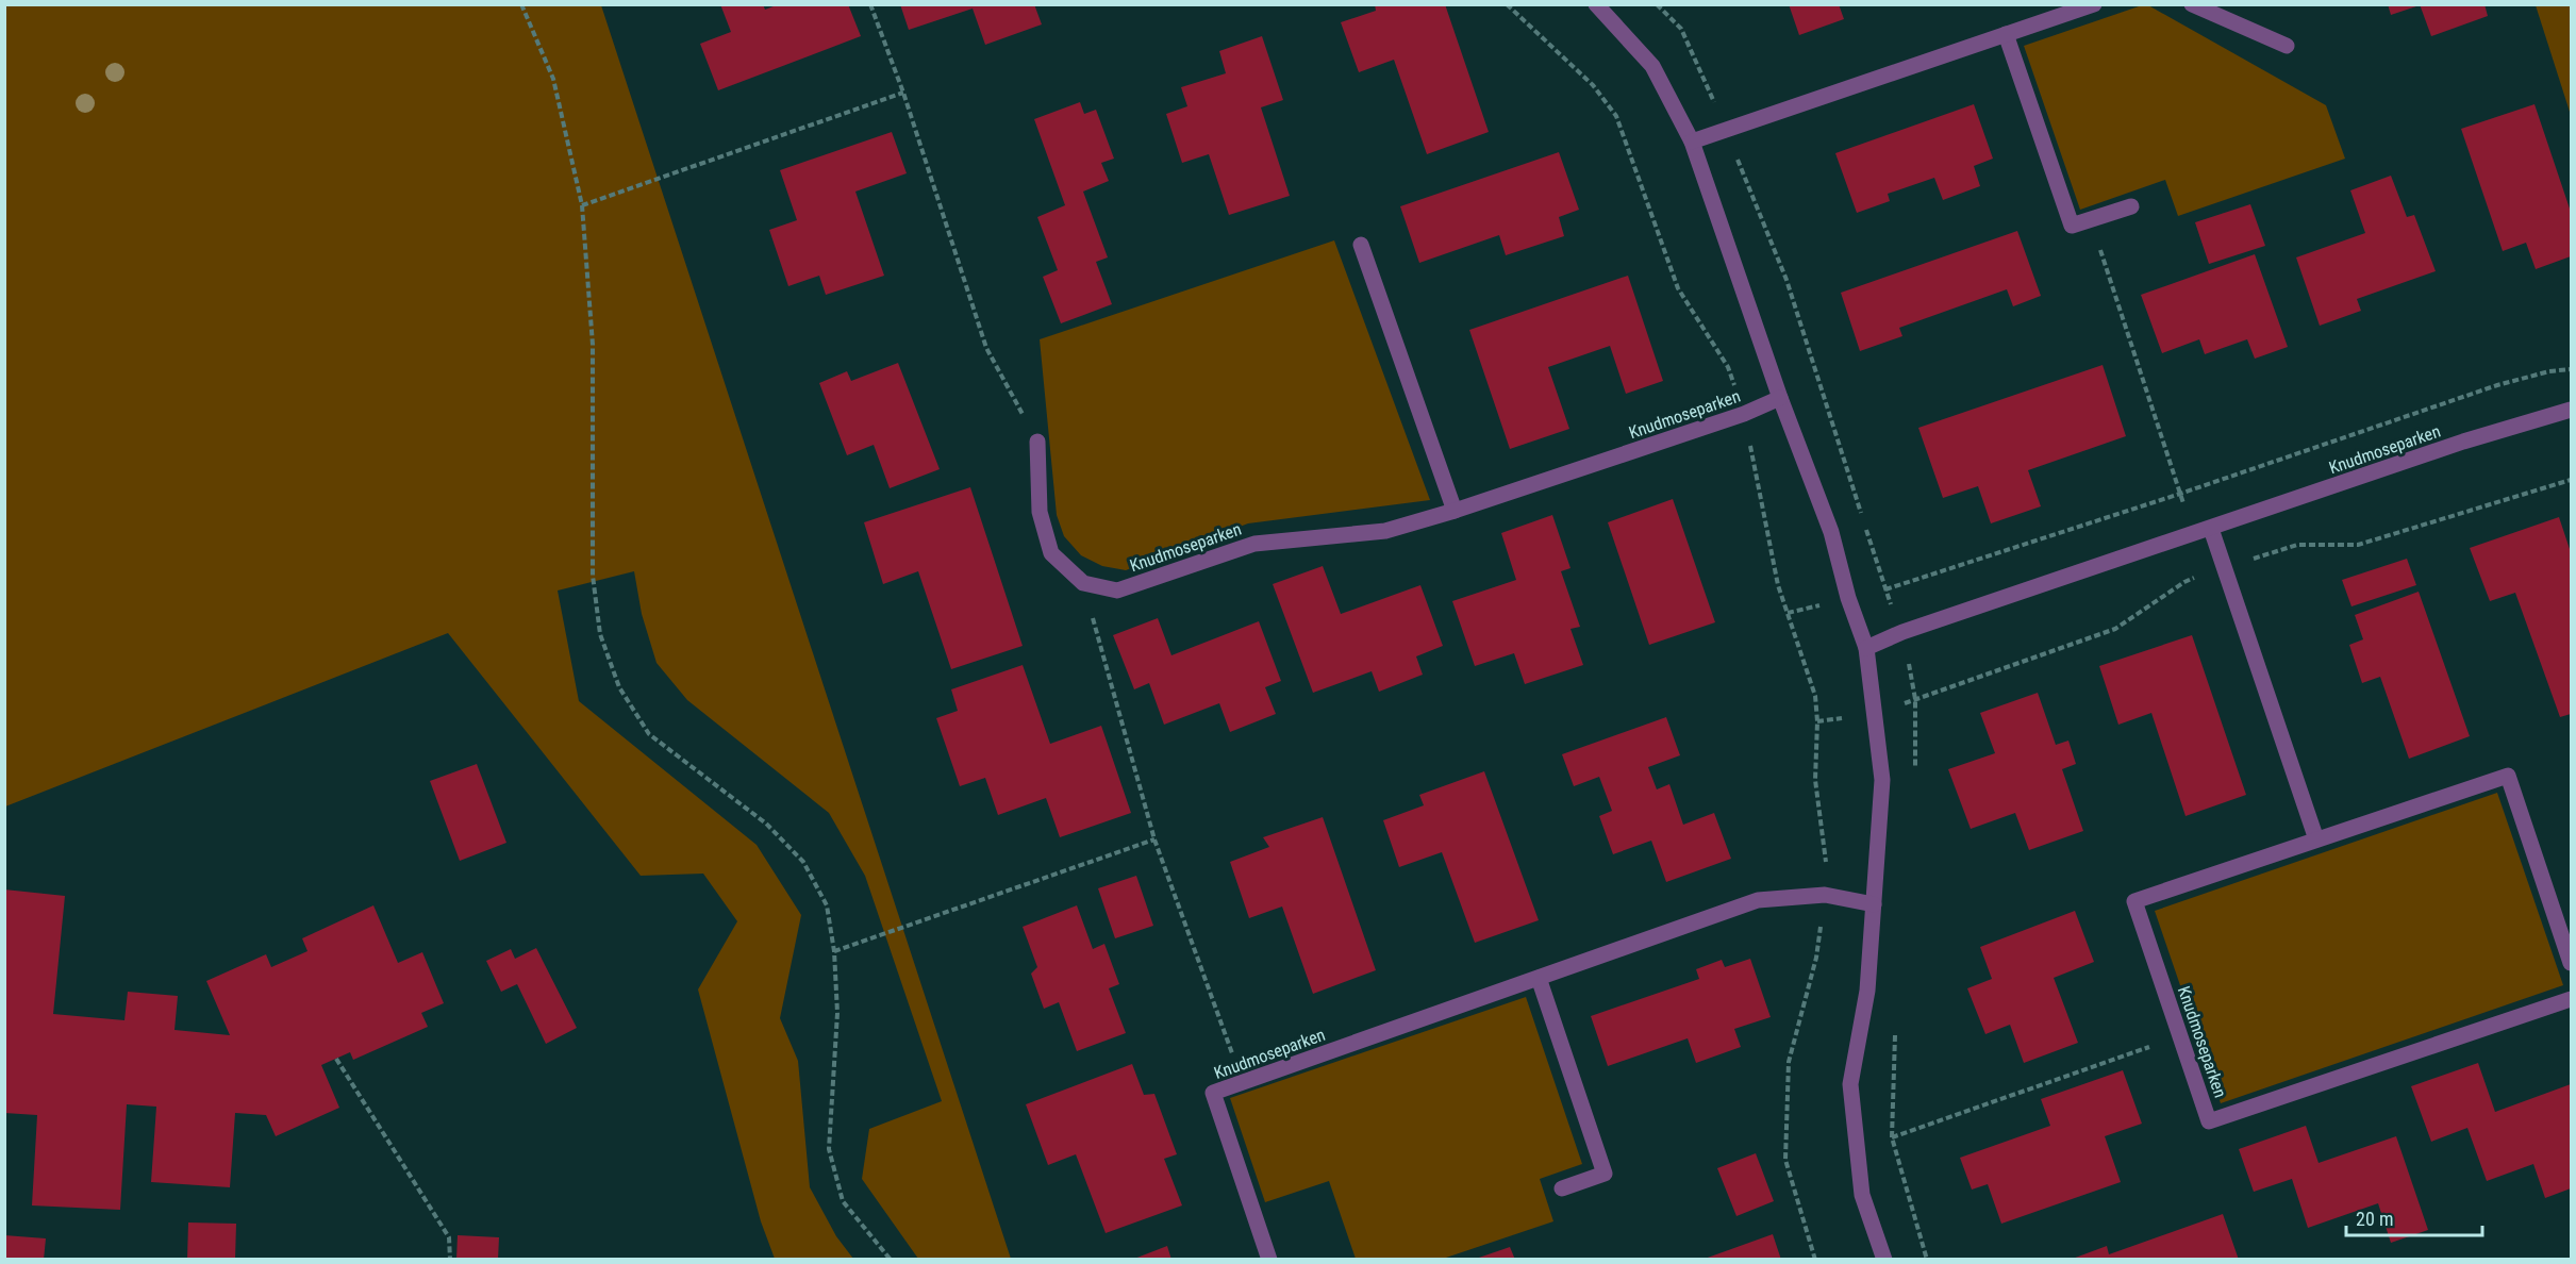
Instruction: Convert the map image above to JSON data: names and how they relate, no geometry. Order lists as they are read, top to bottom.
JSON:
{
  "streets": {
    "street": ["Knudmoseparken"]
  },
  "scale_bar": "20 m"
}
